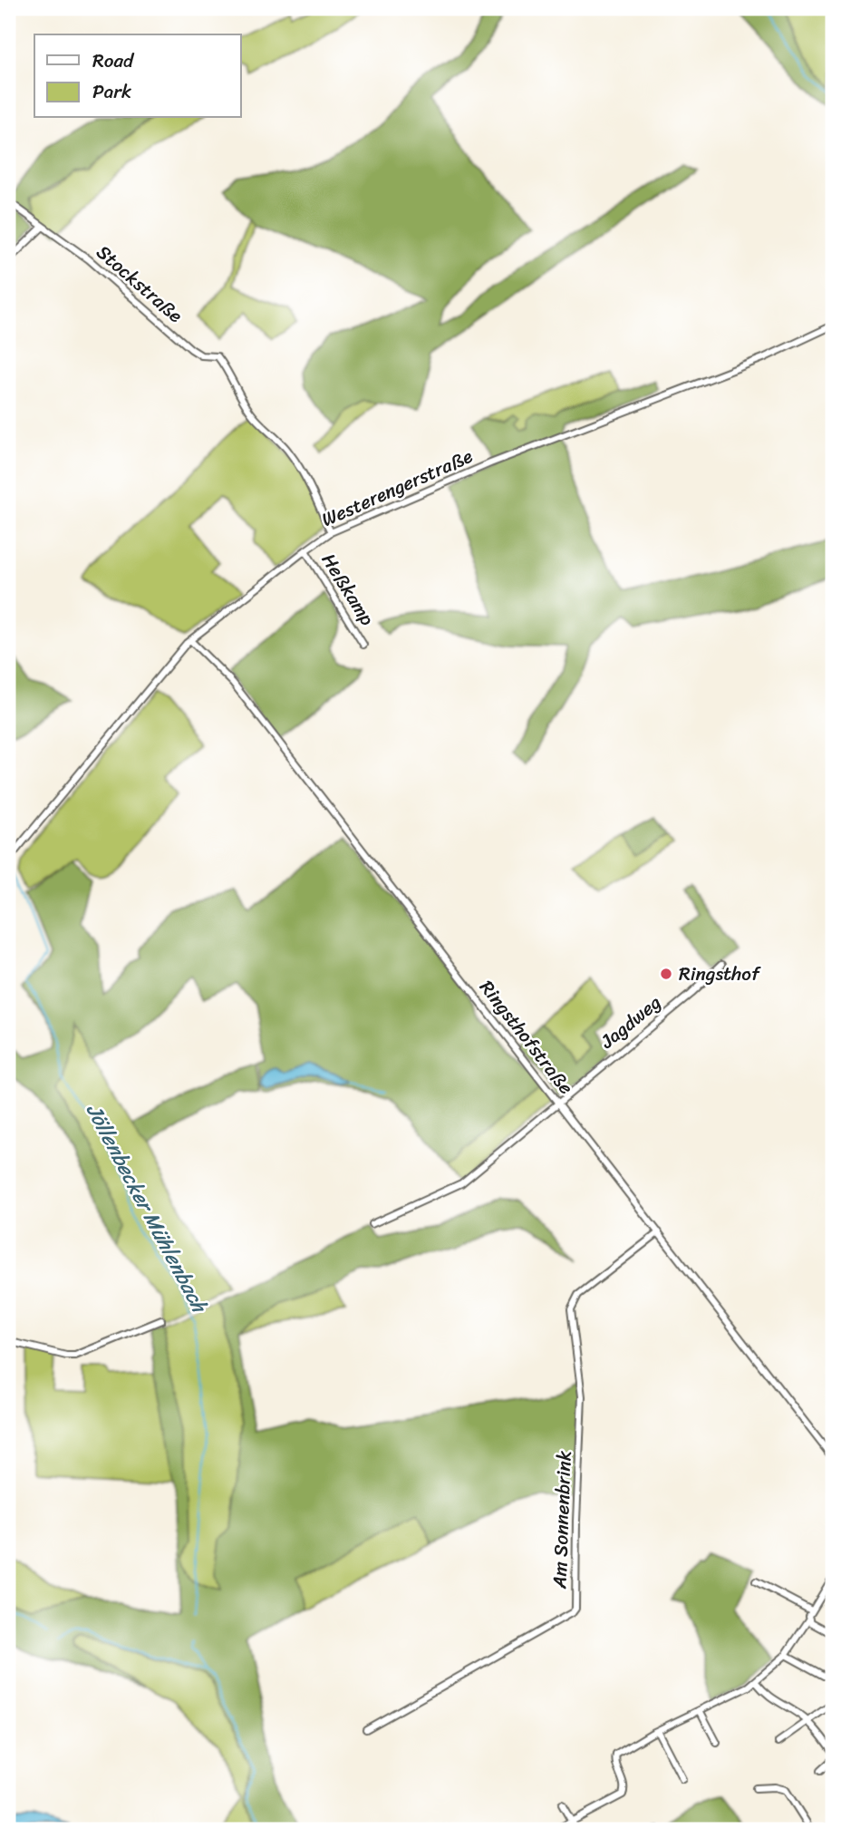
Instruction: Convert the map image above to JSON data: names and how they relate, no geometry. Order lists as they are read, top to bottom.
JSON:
{
  "streets": {
    "street": [
      "Stockstraße",
      "Westerengerstraße",
      "Heßkamp",
      "Jagdweg",
      "Ringsthofstraße",
      "Am Sonnenbrink"
    ]
  },
  "crossings": [
    ["Stockstraße", "Westerengerstraße"],
    ["Westerengerstraße", "Heßkamp"],
    ["Westerengerstraße", "Ringsthofstraße"],
    ["Jagdweg", "Ringsthofstraße"],
    ["Ringsthofstraße", "Am Sonnenbrink"]
  ],
  "water": ["Jöllenbecker Mühlenbach"],
  "places": ["Ringsthof"],
  "legend": ["Road", "Park"]
}
